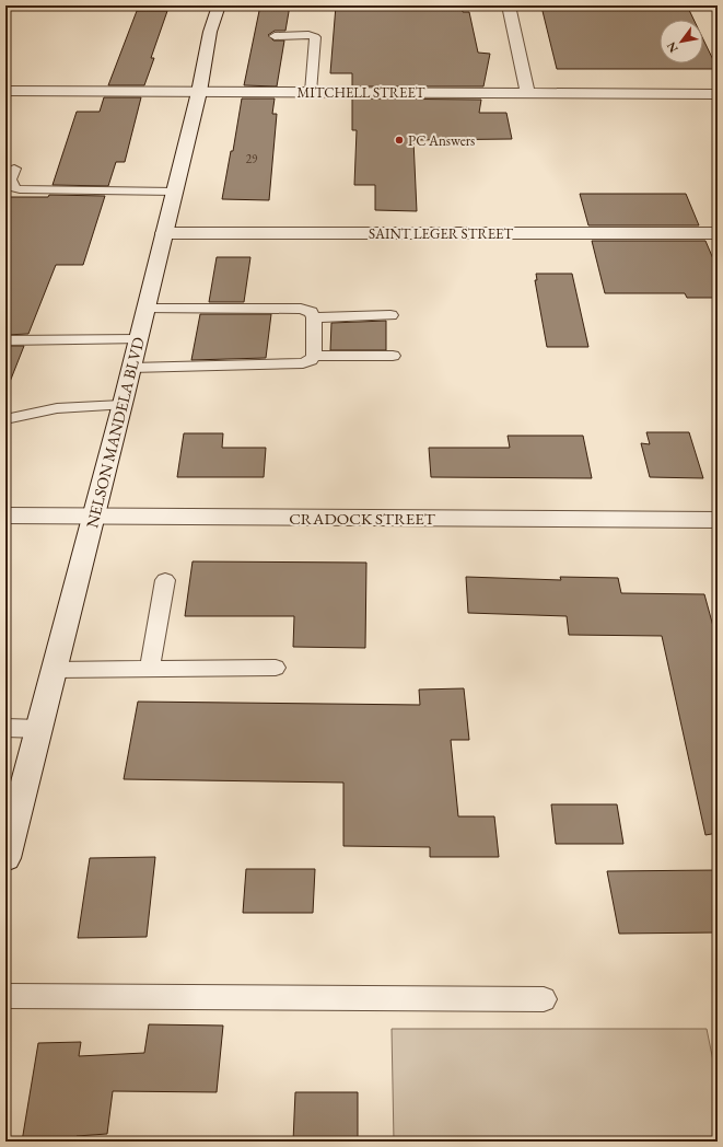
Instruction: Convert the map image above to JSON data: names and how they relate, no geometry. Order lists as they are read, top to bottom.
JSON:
{
  "streets": {
    "street": [
      "MITCHELL STREET",
      "SAINT LEGER STREET",
      "NELSON MANDELA BLVD",
      "CRADOCK STREET"
    ]
  },
  "crossings": [
    ["MITCHELL STREET", "NELSON MANDELA BLVD"],
    ["SAINT LEGER STREET", "NELSON MANDELA BLVD"],
    ["NELSON MANDELA BLVD", "CRADOCK STREET"]
  ],
  "places": ["PC Answers"],
  "house_numbers": ["29"],
  "north": "bottom left"
}
